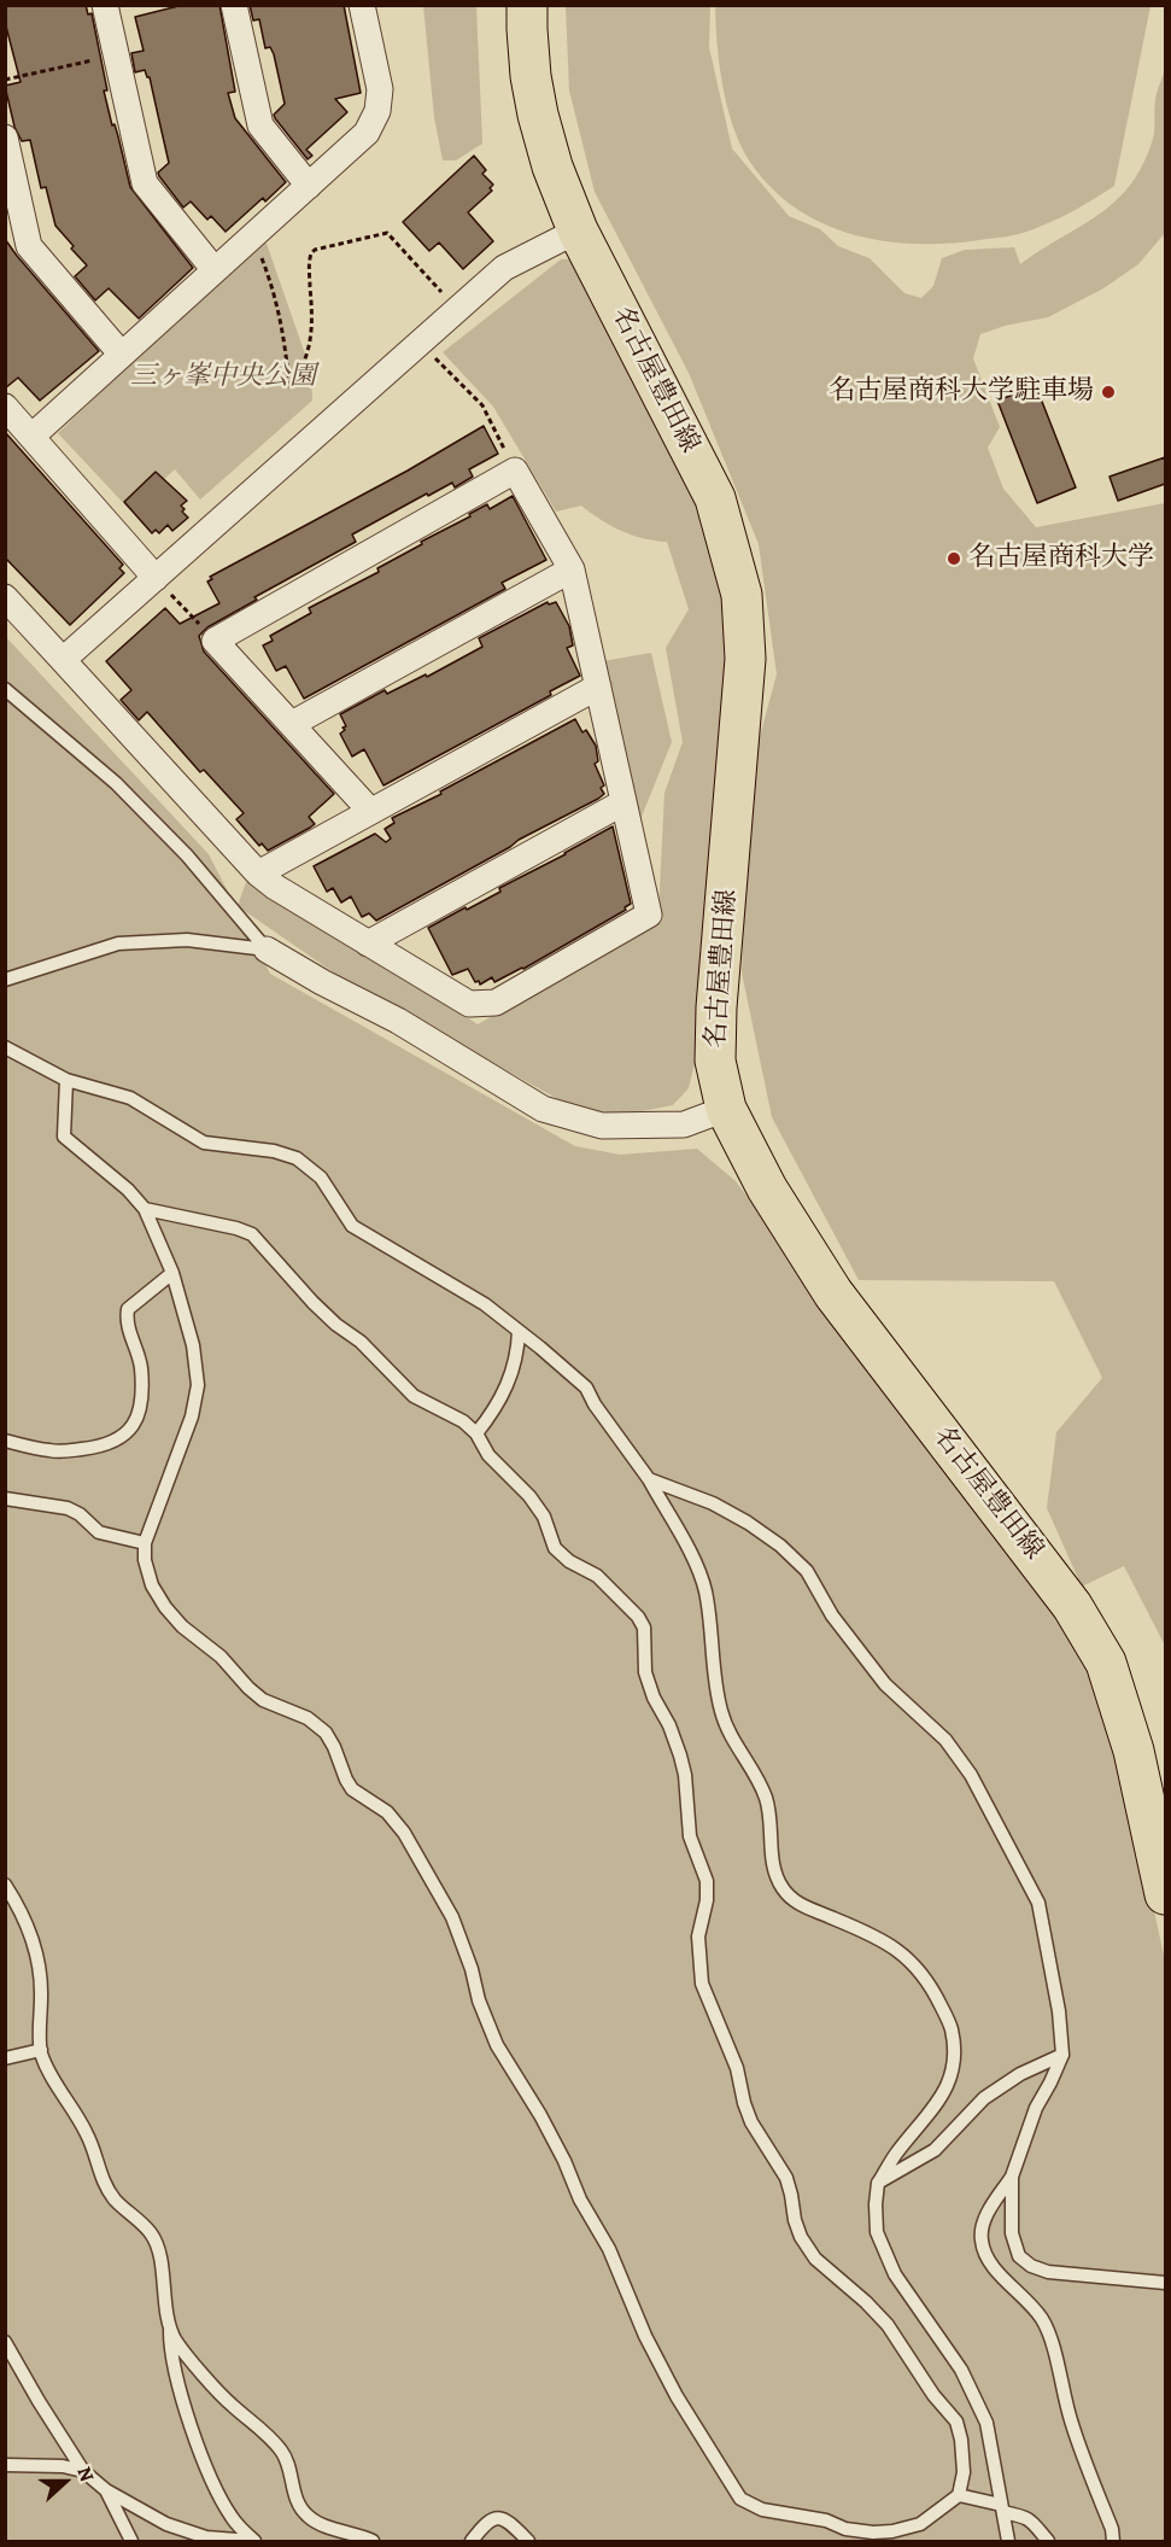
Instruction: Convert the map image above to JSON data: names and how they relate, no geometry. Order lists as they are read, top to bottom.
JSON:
{
  "streets": {
    "main road": ["名古屋豊田線"]
  },
  "parks": ["三ヶ峯中央公園"],
  "places": ["名古屋商科大学駐車場", "名古屋商科大学"],
  "north": "right"
}
